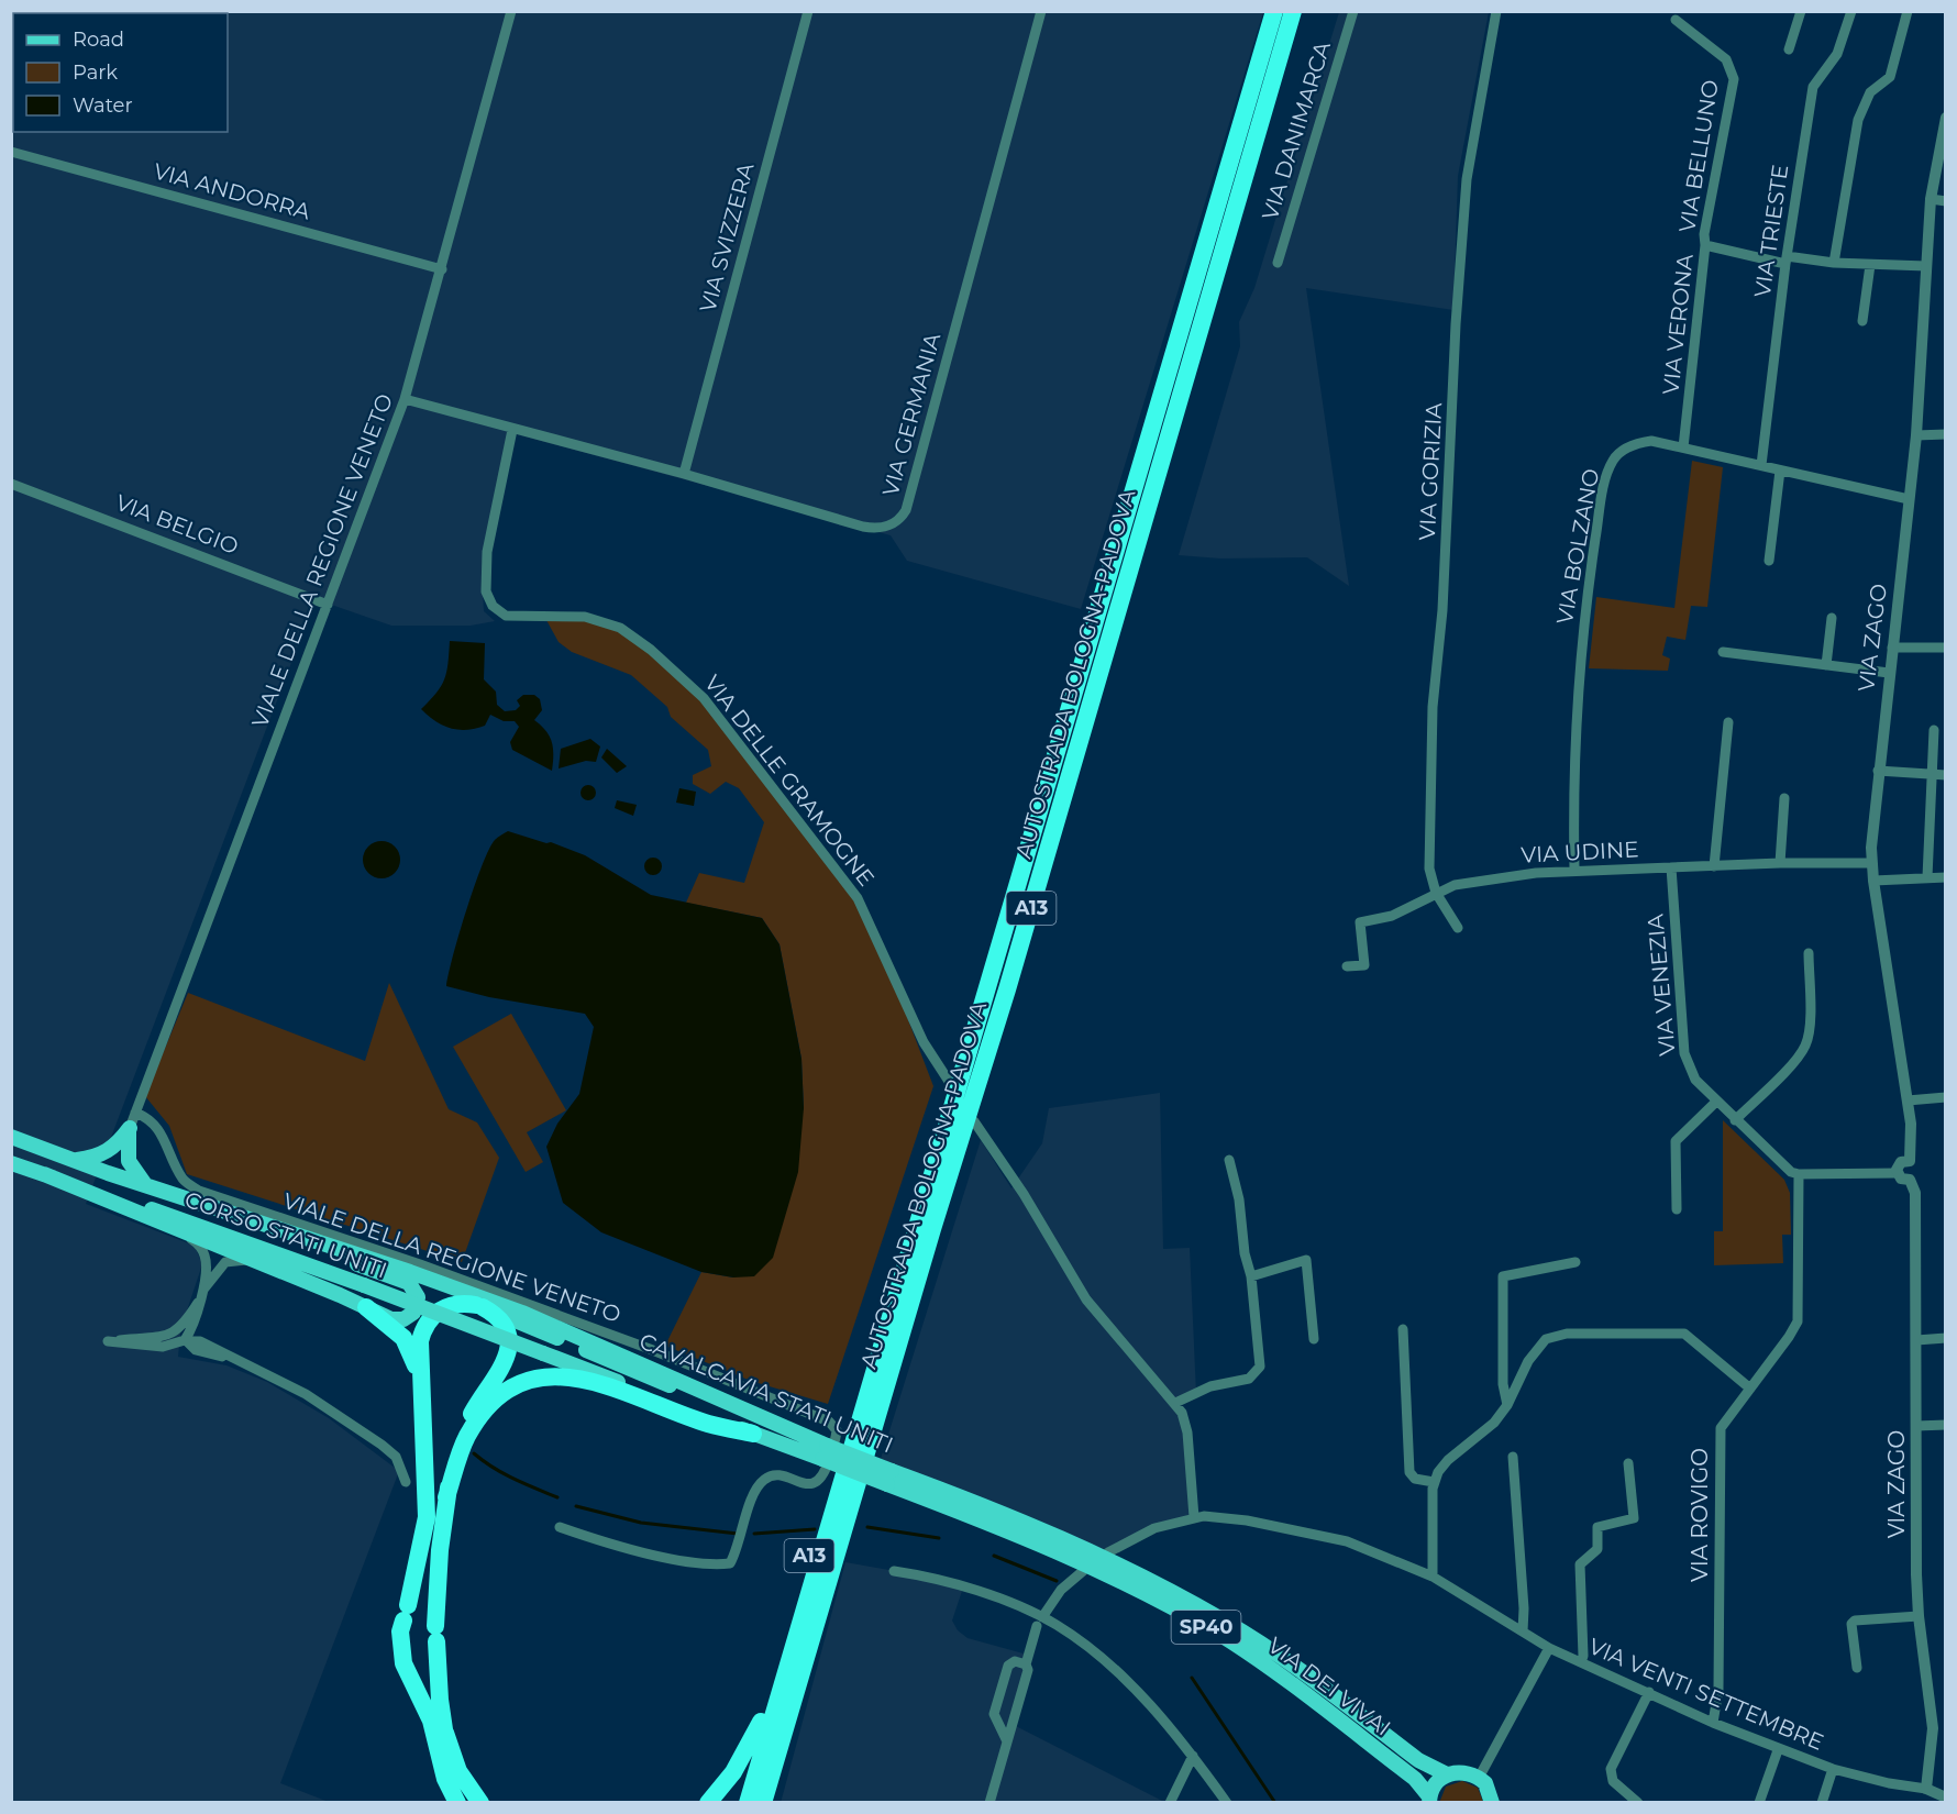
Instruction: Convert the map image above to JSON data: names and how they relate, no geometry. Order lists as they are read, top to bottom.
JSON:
{
  "streets": {
    "highway": ["AUTOSTRADA BOLOGNA-PADOVA", "A13"],
    "main road": [
      "CORSO STATI UNITI",
      "CAVALCAVIA STATI UNITI",
      "SP40",
      "VIA DEI VIVAI"
    ],
    "street": [
      "VIA DANIMARCA",
      "VIA BELLUNO",
      "VIA ANDORRA",
      "VIA TRIESTE",
      "VIA SVIZZERA",
      "VIA VERONA",
      "VIA GERMANIA",
      "VIA GORIZIA",
      "VIA BELGIO",
      "VIA BOLZANO",
      "VIALE DELLA REGIONE VENETO",
      "VIA ZAGO",
      "VIA DELLE GRAMOGNE",
      "VIA UDINE",
      "VIA VENEZIA",
      "VIA ROVIGO",
      "VIA VENTI SETTEMBRE"
    ]
  },
  "crossings": [
    ["VIA BELLUNO", "VIA VERONA"],
    ["VIA ANDORRA", "VIALE DELLA REGIONE VENETO"],
    ["VIA TRIESTE", "VIA VERONA"],
    ["VIA TRIESTE", "VIA BOLZANO"],
    ["VIA SVIZZERA", "VIA GERMANIA"],
    ["VIA VERONA", "VIA BOLZANO"],
    ["VIA VERONA", "VIA ZAGO"],
    ["VIA GERMANIA", "VIALE DELLA REGIONE VENETO"],
    ["VIA GERMANIA", "VIA DELLE GRAMOGNE"],
    ["VIA GORIZIA", "VIA UDINE"],
    ["VIA BELGIO", "VIALE DELLA REGIONE VENETO"],
    ["VIA BOLZANO", "VIA ZAGO"],
    ["VIA BOLZANO", "VIA UDINE"],
    ["VIA ZAGO", "VIA UDINE"],
    ["VIA ZAGO", "VIA VENTI SETTEMBRE"],
    ["AUTOSTRADA BOLOGNA-PADOVA", "A13"],
    ["VIA UDINE", "VIA VENEZIA"],
    ["VIA VENEZIA", "VIA ROVIGO"],
    ["CORSO STATI UNITI", "CAVALCAVIA STATI UNITI"],
    ["CAVALCAVIA STATI UNITI", "VIA DEI VIVAI"],
    ["VIA ROVIGO", "VIA VENTI SETTEMBRE"],
    ["SP40", "VIA DEI VIVAI"]
  ],
  "legend": ["Road", "Park", "Water"]
}
